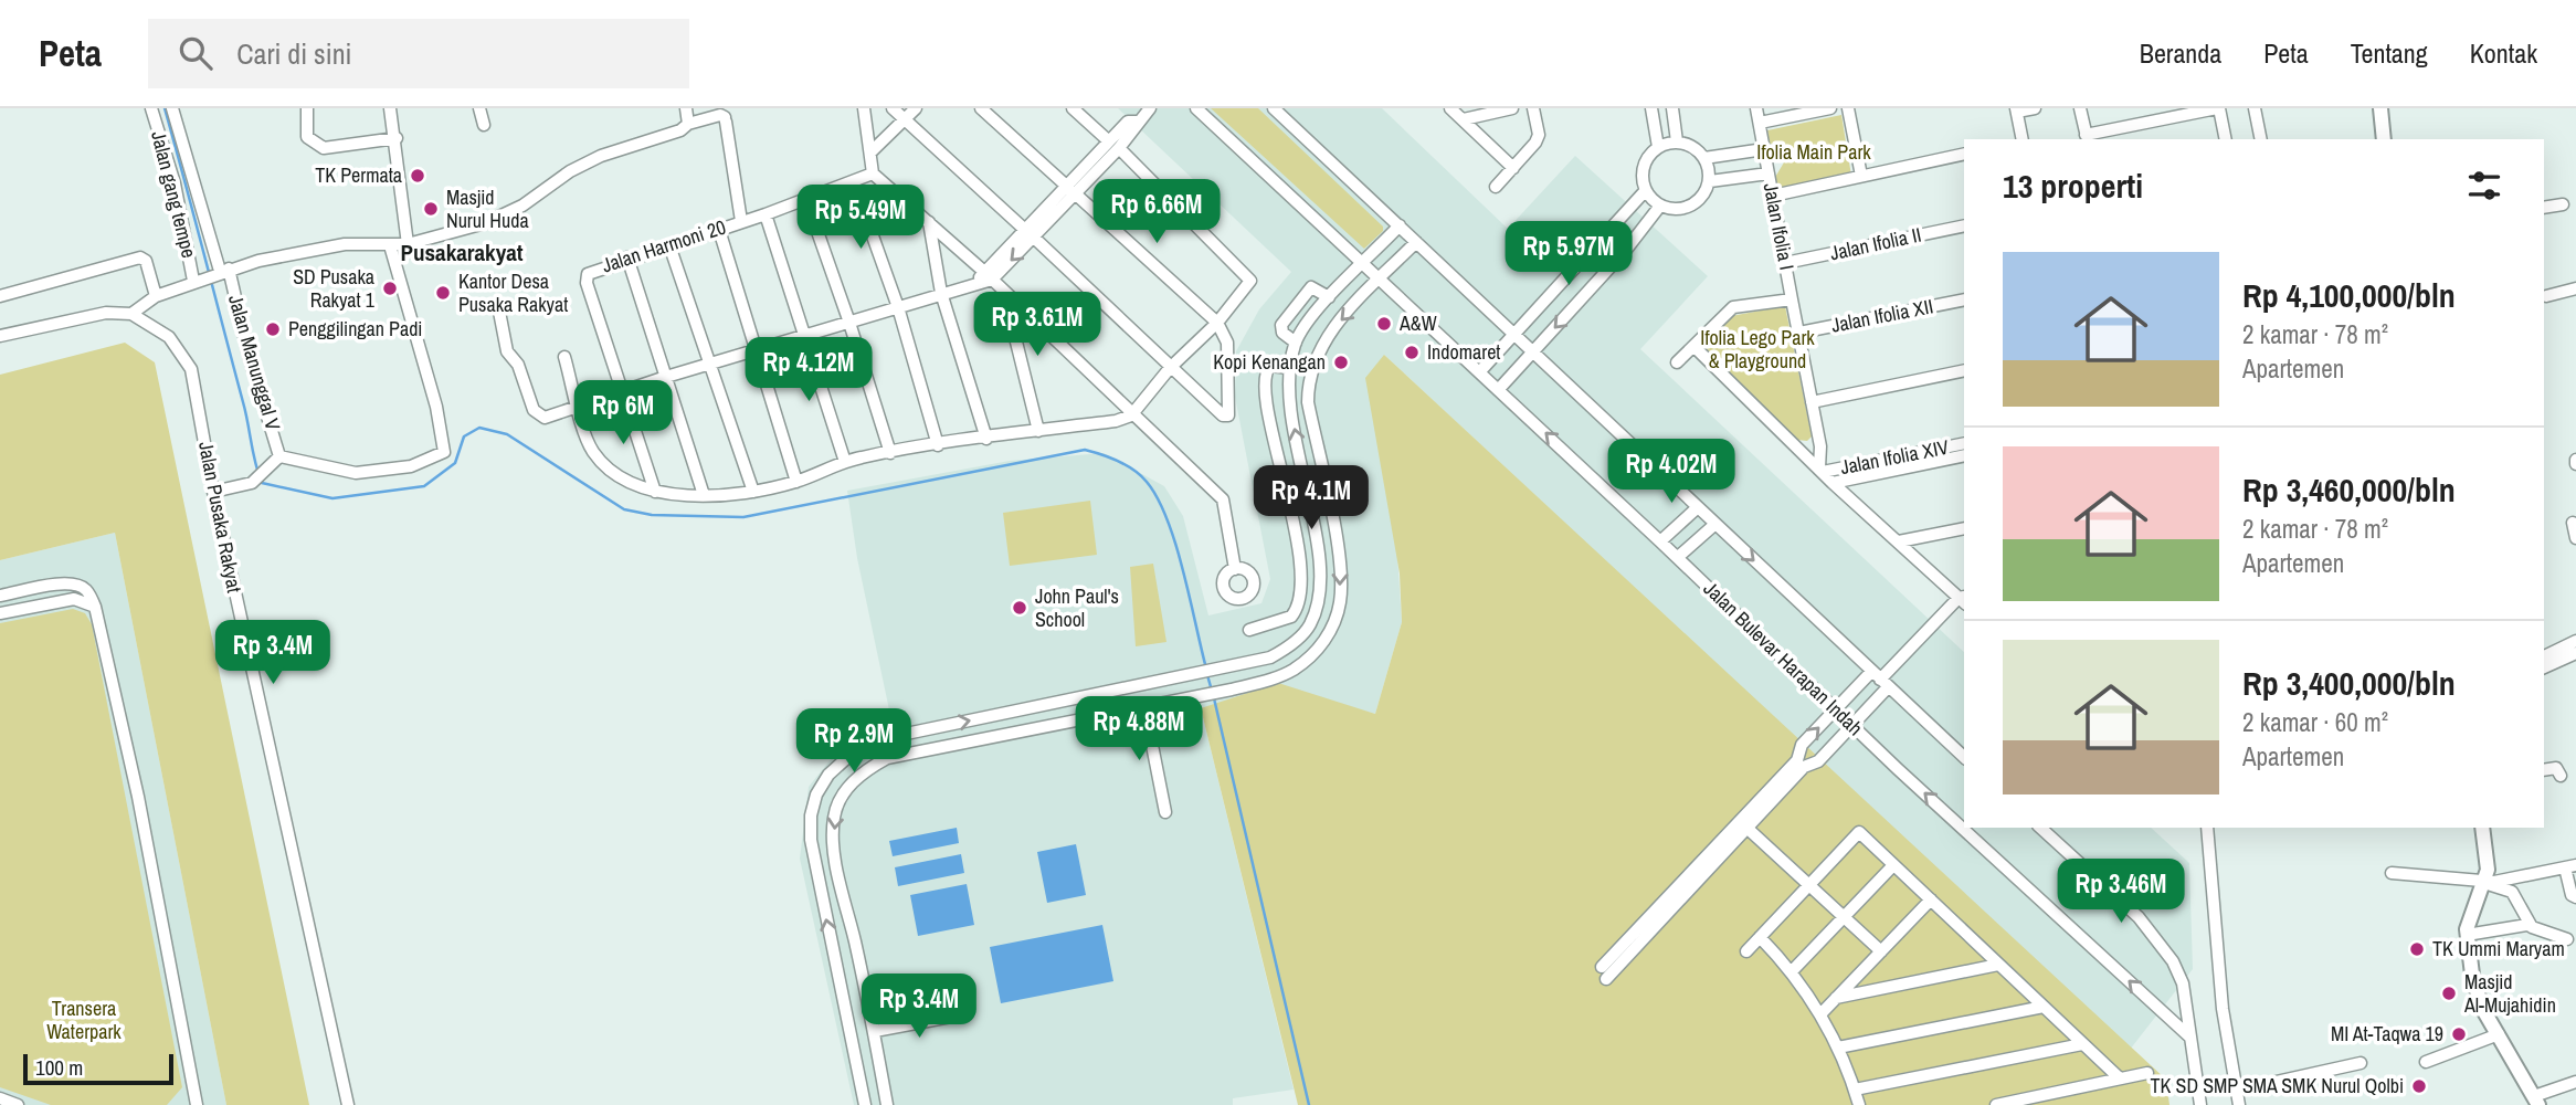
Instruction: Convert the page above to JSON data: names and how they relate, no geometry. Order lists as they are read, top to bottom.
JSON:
{
  "streets": {
    "street": [
      "Jalan gang tempe",
      "Jalan Ifolia I",
      "Jalan Ifolia II",
      "Jalan Harmoni 20",
      "Jalan Ifolia XII",
      "Jalan Manunggal V",
      "Jalan Ifolia XIV",
      "Jalan Pusaka Rakyat",
      "Jalan Bulevar Harapan Indah"
    ]
  },
  "crossings": [
    ["Jalan Ifolia I", "Jalan Ifolia II"],
    ["Jalan Ifolia I", "Jalan Ifolia XII"],
    ["Jalan Ifolia I", "Jalan Ifolia XIV"]
  ],
  "districts": ["Pusakarakyat"],
  "parks": ["Ifolia Main Park", "Ifolia Lego Park & Playground", "Transera Waterpark"],
  "places": [
    "TK Permata",
    "Masjid Nurul Huda",
    "SD Pusaka Rakyat 1",
    "Kantor Desa Pusaka Rakyat",
    "A&W",
    "Penggilingan Padi",
    "Indomaret",
    "Kopi Kenangan",
    "John Paul's School",
    "TK Ummi Maryam",
    "Masjid Al-Mujahidin",
    "MI At-Taqwa 19",
    "TK SD SMP SMA SMK Nurul Qolbi"
  ],
  "scale_bar": "100 m",
  "page": {
    "header": "Peta",
    "search": "Cari di sini",
    "nav": [
      "Beranda",
      "Peta",
      "Tentang",
      "Kontak"
    ],
    "heading": "13 properti",
    "price": [
      "Rp 6.66M",
      "Rp 5.49M",
      "Rp 5.97M",
      "Rp 3.61M",
      "Rp 4.12M",
      "Rp 6M",
      "Rp 4.02M",
      "Rp 4.1M",
      "Rp 3.4M",
      "Rp 4.88M",
      "Rp 2.9M",
      "Rp 3.46M",
      "Rp 3.4M"
    ],
    "list": [
      {
        "name": "Rp 4,100,000/bln",
        "note": "2 kamar · 78 m² · Apartemen"
      },
      {
        "name": "Rp 3,460,000/bln",
        "note": "2 kamar · 78 m² · Apartemen"
      },
      {
        "name": "Rp 3,400,000/bln",
        "note": "2 kamar · 60 m² · Apartemen"
      }
    ],
    "scale": "100 m"
  }
}
